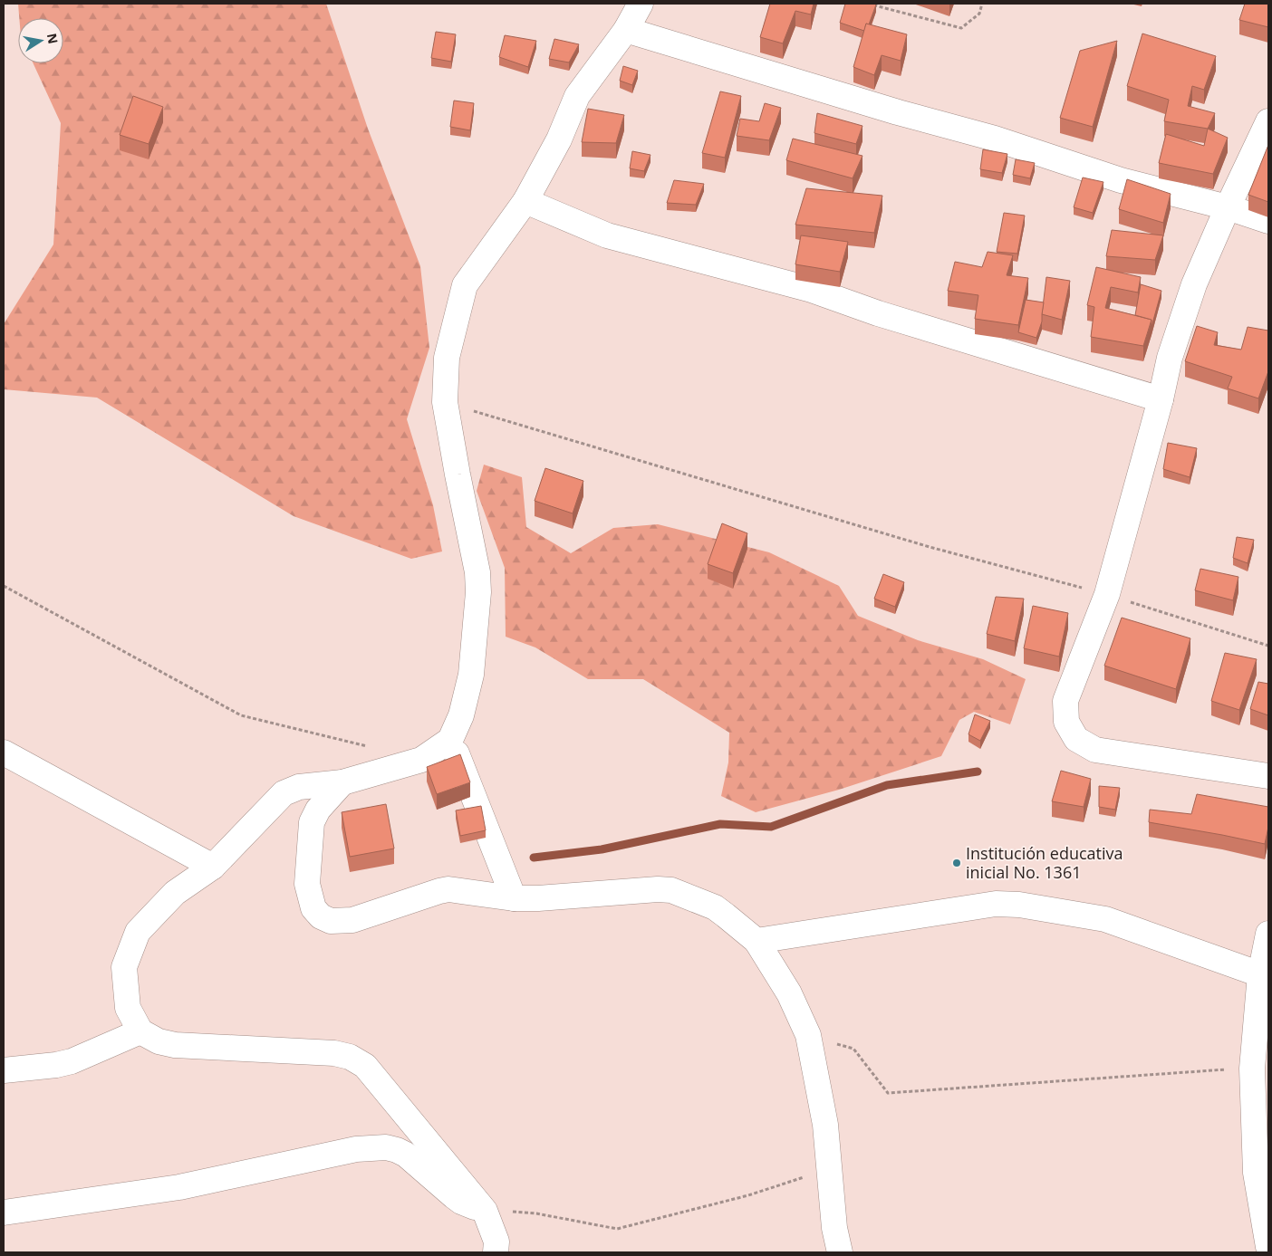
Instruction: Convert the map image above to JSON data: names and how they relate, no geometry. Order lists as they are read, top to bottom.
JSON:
{
  "places": ["Institución educativa inicial No. 1361"],
  "north": "right"
}
